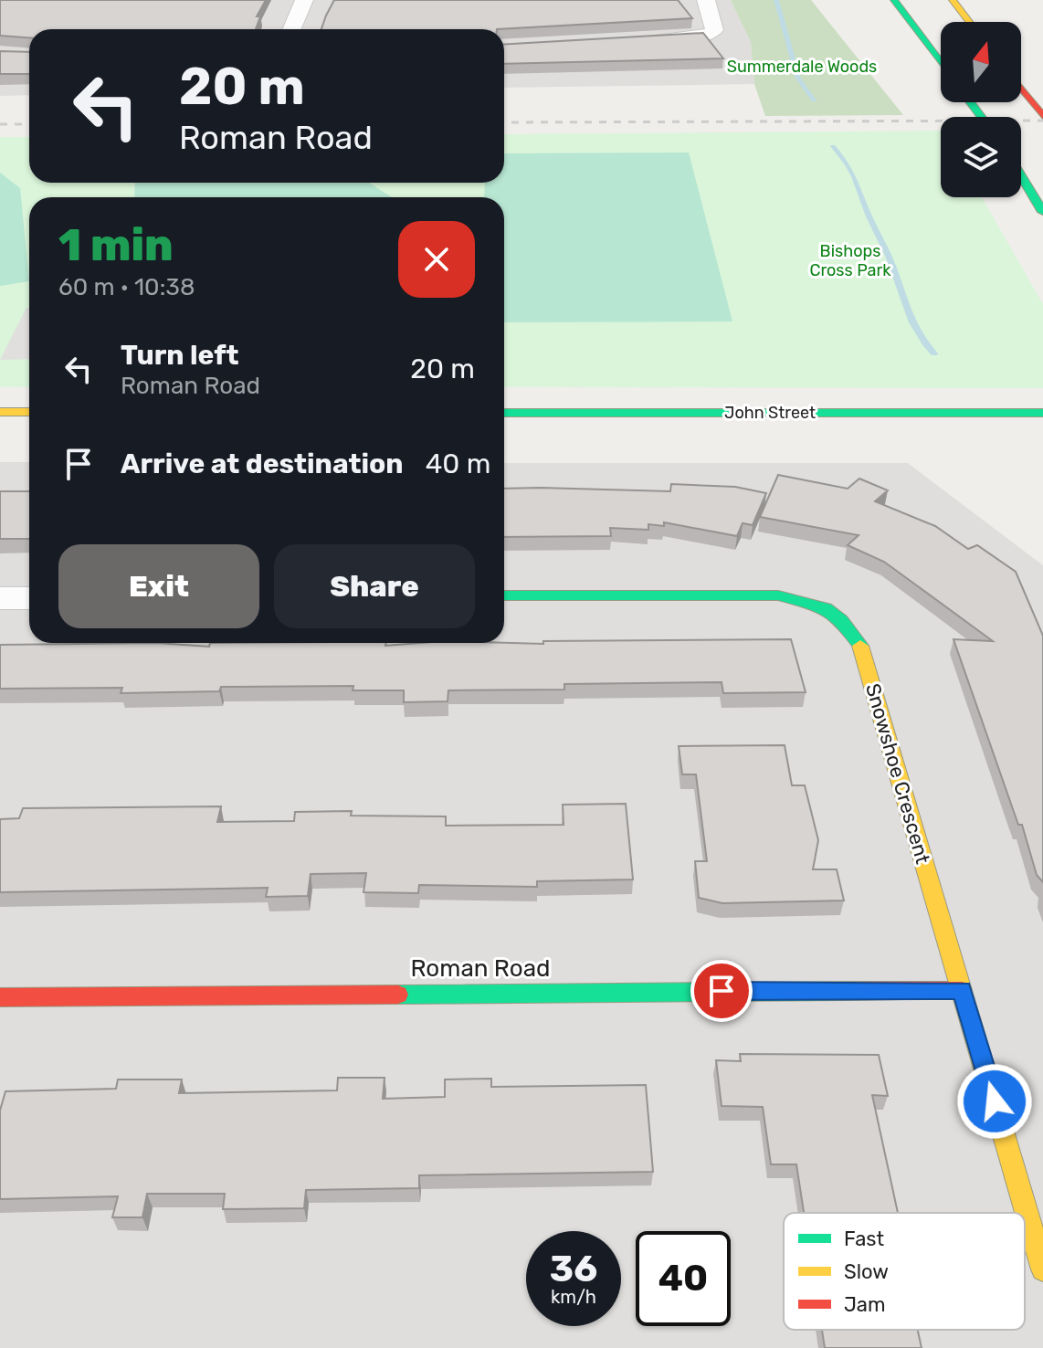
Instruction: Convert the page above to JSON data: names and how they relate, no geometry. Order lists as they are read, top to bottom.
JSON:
{
  "streets": {
    "main road": ["John Street", "Snowshoe Crescent", "Roman Road"]
  },
  "crossings": [
    ["Snowshoe Crescent", "Roman Road"]
  ],
  "parks": ["Summerdale Woods", "Bishops Cross Park"],
  "legend": ["Fast", "Slow", "Jam"],
  "north": "top",
  "page": {
    "turn": ["20 m", "Roman Road"],
    "heading": ["1 min", "60 m · 10:38"],
    "list": [
      {
        "name": "Turn left",
        "note": "Roman Road",
        "value": "20 m"
      },
      {
        "name": "Arrive at destination",
        "value": "40 m"
      }
    ],
    "buttons": ["Exit", "Share"],
    "speed": "36 km/h",
    "limit": "40"
  }
}
